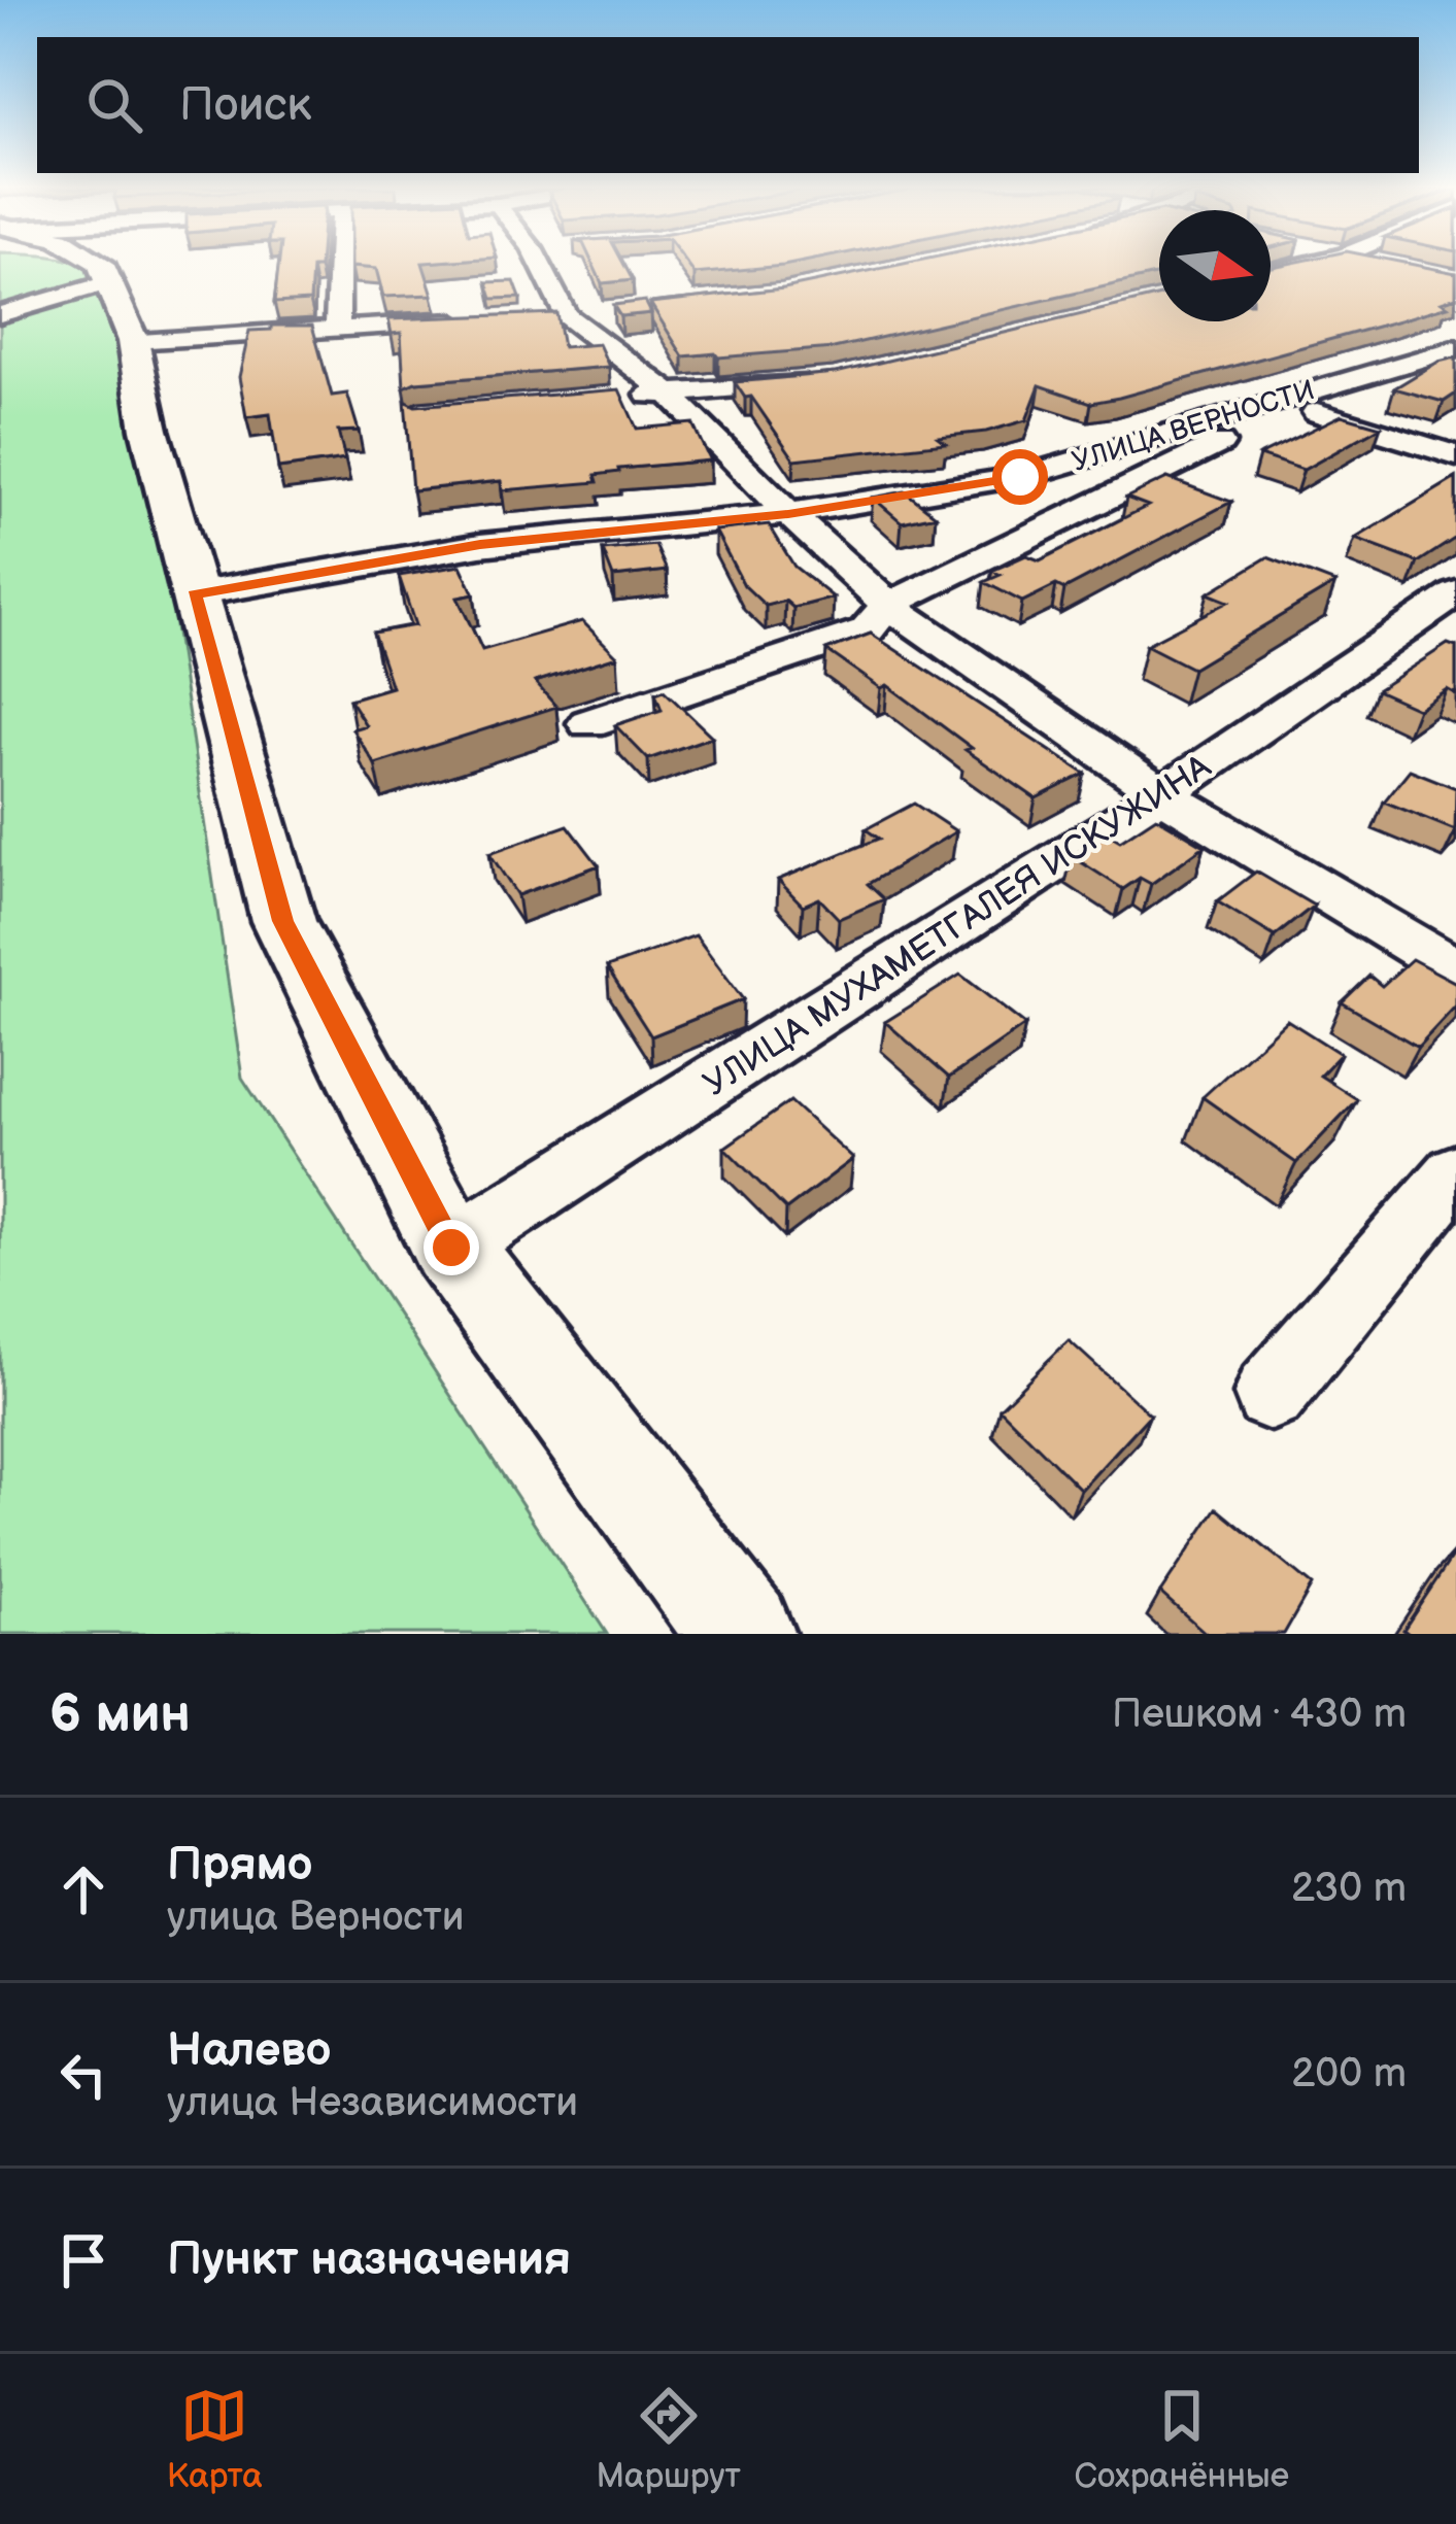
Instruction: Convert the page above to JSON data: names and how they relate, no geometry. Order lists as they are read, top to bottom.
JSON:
{
  "streets": {
    "street": ["УЛИЦА ВЕРНОСТИ", "УЛИЦА МУХАМЕТГАЛЕЯ ИСКУЖИНА"]
  },
  "north": "right",
  "page": {
    "search": "Поиск",
    "heading": ["6 мин", "Пешком · 430 m"],
    "list": [
      ["Прямо", "улица Верности", "230 m"],
      ["Налево", "улица Независимости", "200 m"],
      "Пункт назначения"
    ],
    "nav": ["Карта", "Маршрут", "Сохранённые"]
  }
}
